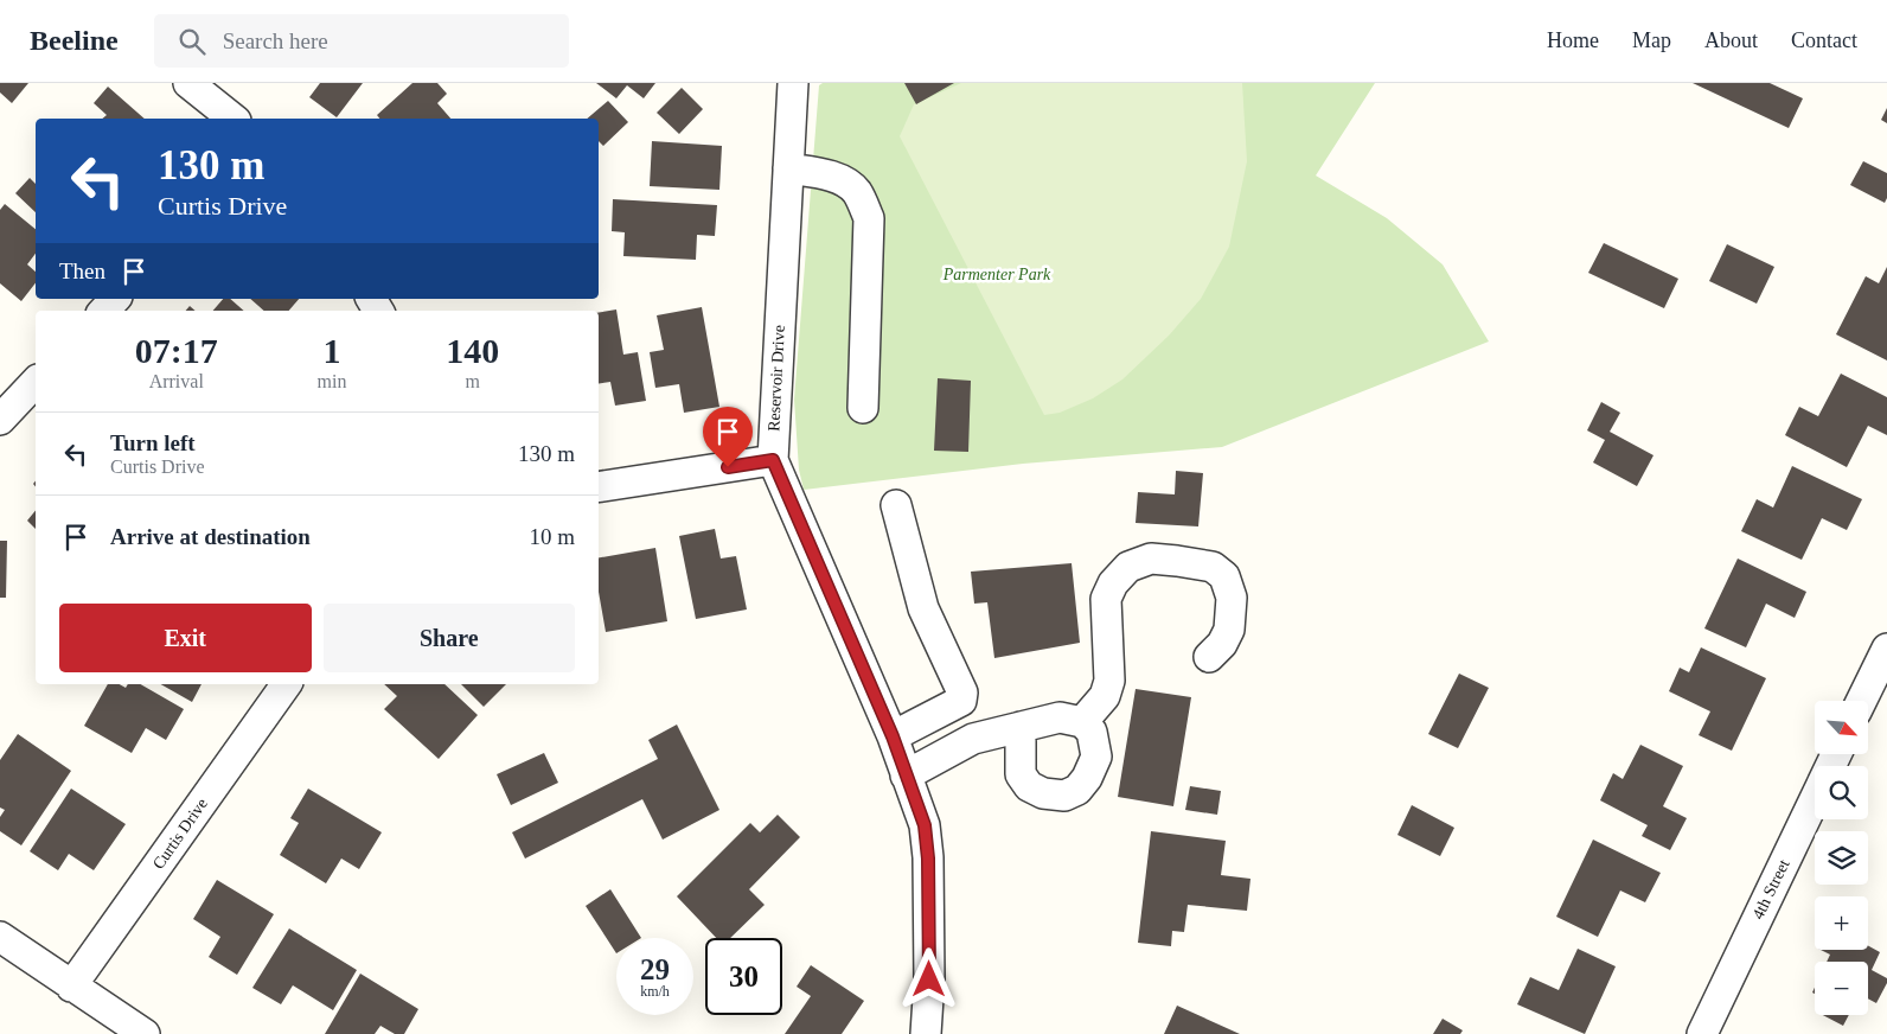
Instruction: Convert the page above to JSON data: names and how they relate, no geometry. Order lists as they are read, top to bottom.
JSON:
{
  "streets": {
    "street": ["Reservoir Drive", "Curtis Drive", "4th Street"]
  },
  "parks": ["Parmenter Park"],
  "north": "bottom right",
  "page": {
    "header": "Beeline",
    "search": "Search here",
    "nav": [
      "Home",
      "Map",
      "About",
      "Contact"
    ],
    "turn": ["130 m", "Curtis Drive"],
    "then": "Then",
    "eta": [
      "07:17",
      "Arrival",
      "1",
      "min",
      "140",
      "m"
    ],
    "list": [
      {
        "name": "Turn left",
        "note": "Curtis Drive",
        "value": "130 m"
      },
      {
        "name": "Arrive at destination",
        "value": "10 m"
      }
    ],
    "buttons": ["Exit", "Share"],
    "map_buttons": ["+", "−"],
    "speed": "29 km/h",
    "limit": "30"
  }
}
